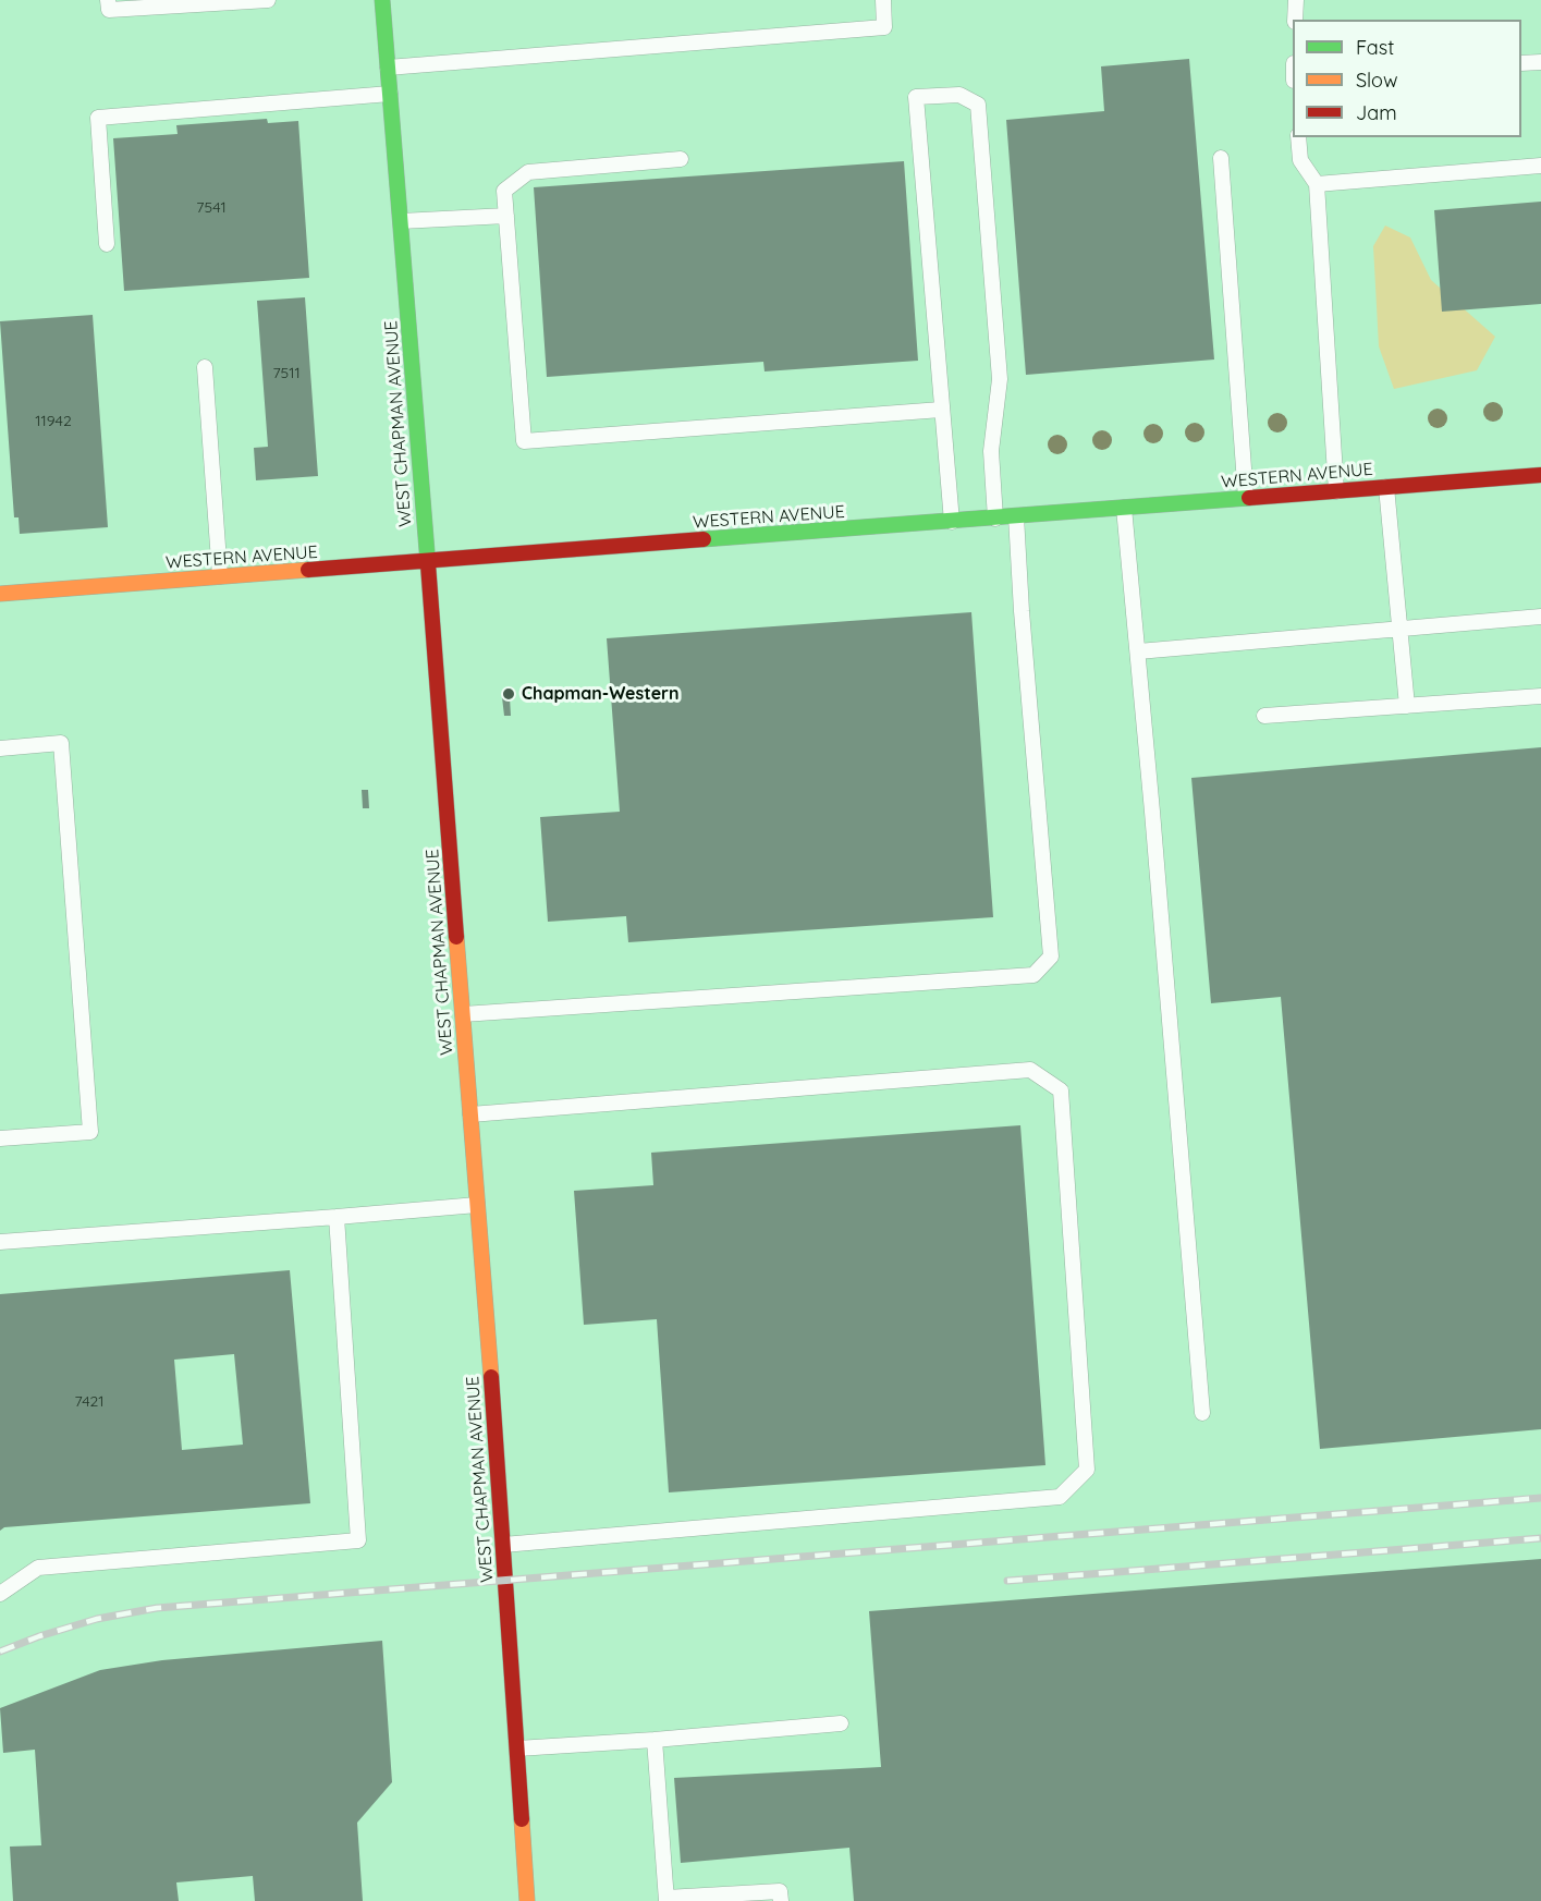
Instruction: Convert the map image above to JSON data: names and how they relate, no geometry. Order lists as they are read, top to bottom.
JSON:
{
  "streets": {
    "main road": ["WEST CHAPMAN AVENUE", "WESTERN AVENUE"]
  },
  "crossings": [
    ["WEST CHAPMAN AVENUE", "WESTERN AVENUE"]
  ],
  "places": ["Chapman-Western"],
  "house_numbers": [
    "7541",
    "7511",
    "11942",
    "7421"
  ],
  "legend": ["Fast", "Slow", "Jam"]
}
